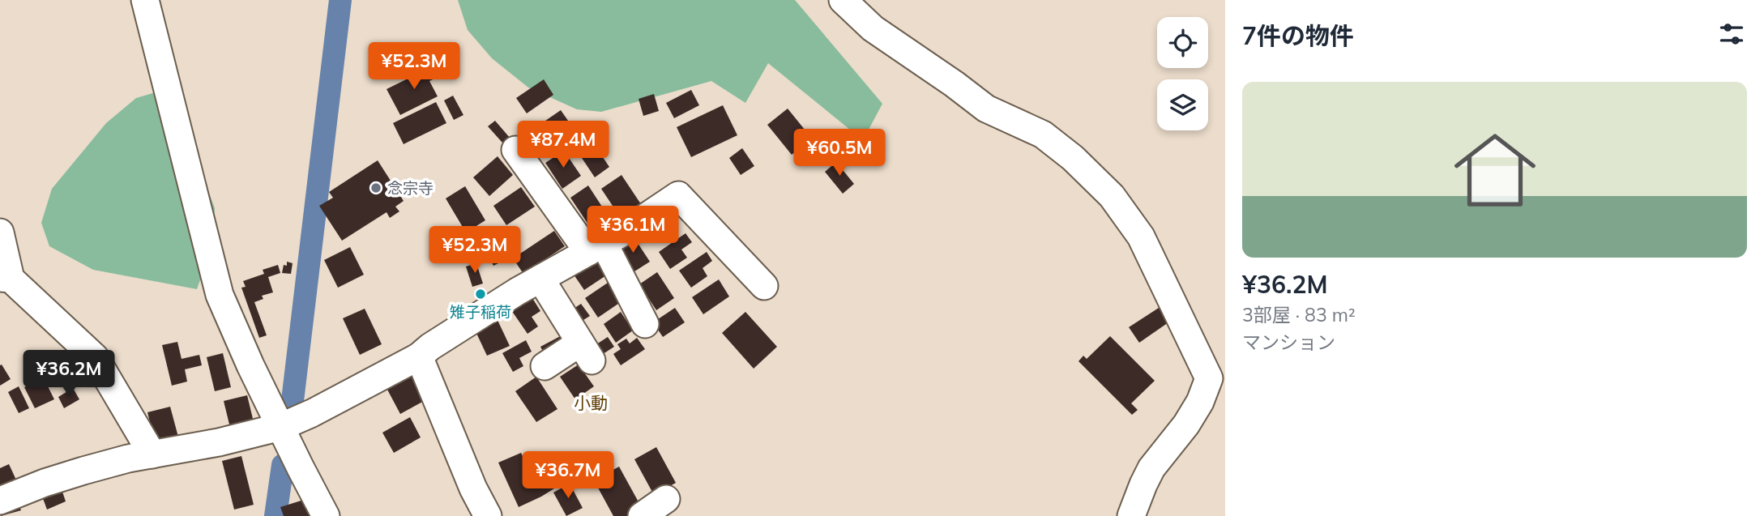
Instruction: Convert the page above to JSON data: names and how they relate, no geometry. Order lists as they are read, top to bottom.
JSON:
{
  "districts": ["小動"],
  "places": ["念宗寺", "雉子稲荷"],
  "page": {
    "heading": "7件の物件",
    "price": [
      "¥52.3M",
      "¥87.4M",
      "¥60.5M",
      "¥36.1M",
      "¥52.3M",
      "¥36.2M",
      "¥36.7M"
    ],
    "list": [
      {
        "name": "¥36.2M",
        "note": "3部屋 · 83 m² · マンション"
      }
    ]
  }
}
